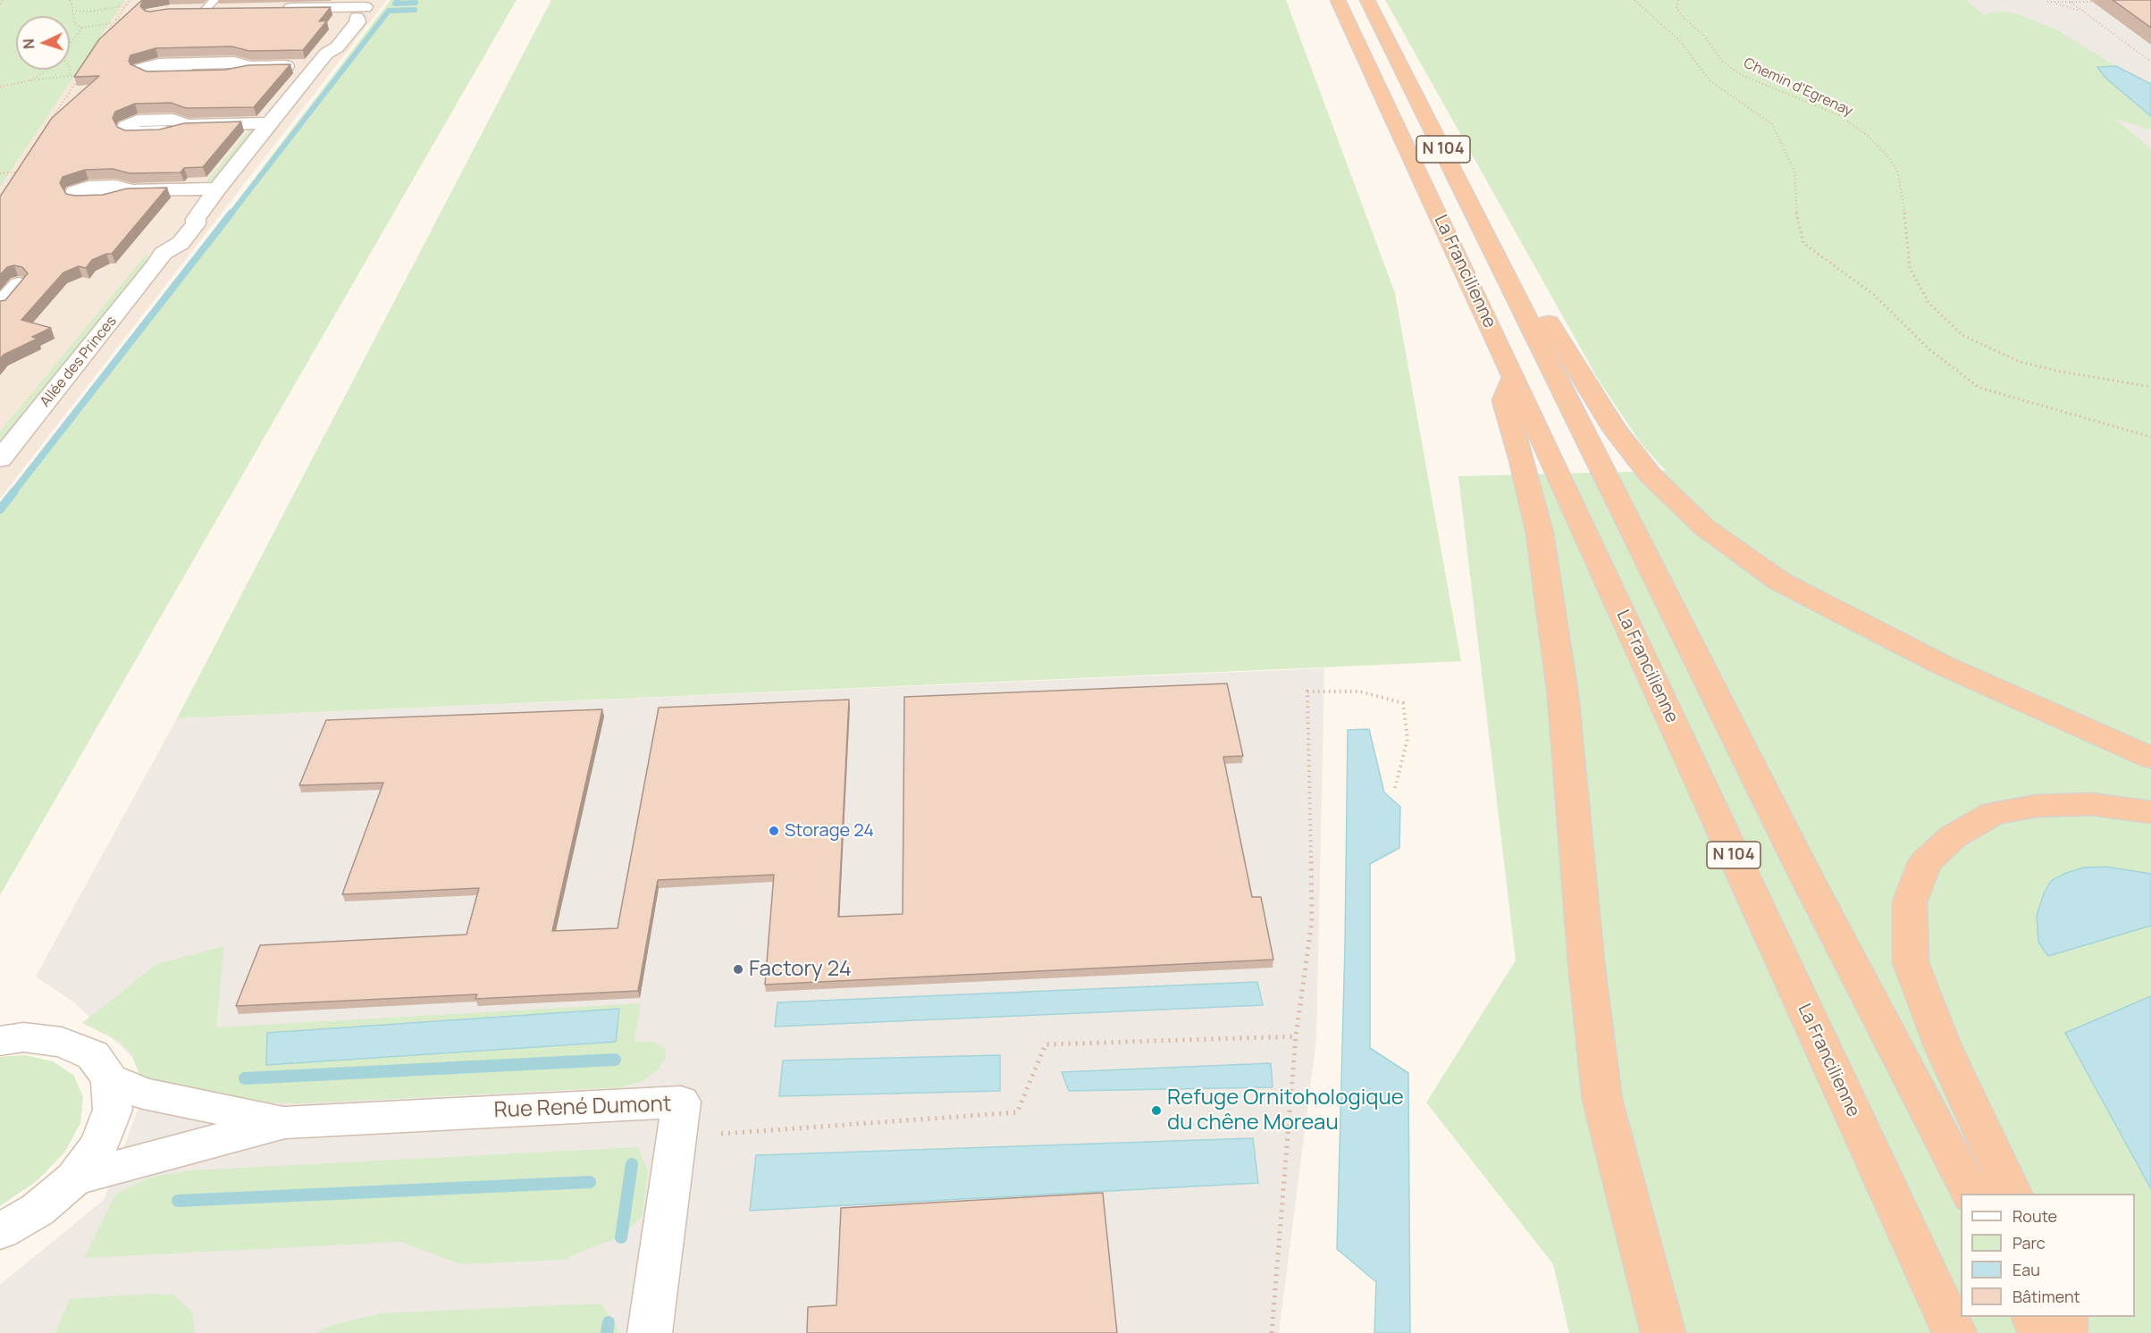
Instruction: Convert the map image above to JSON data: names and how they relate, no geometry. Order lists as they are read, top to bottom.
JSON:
{
  "streets": {
    "highway": ["N 104", "La Francilienne"],
    "street": ["Allée des Princes", "Rue René Dumont"],
    "path": ["Chemin d'Egrenay"]
  },
  "places": ["Storage 24", "Factory 24", "Refuge Ornitohologique du chêne Moreau"],
  "legend": [
    "Route",
    "Parc",
    "Eau",
    "Bâtiment"
  ],
  "north": "left"
}
